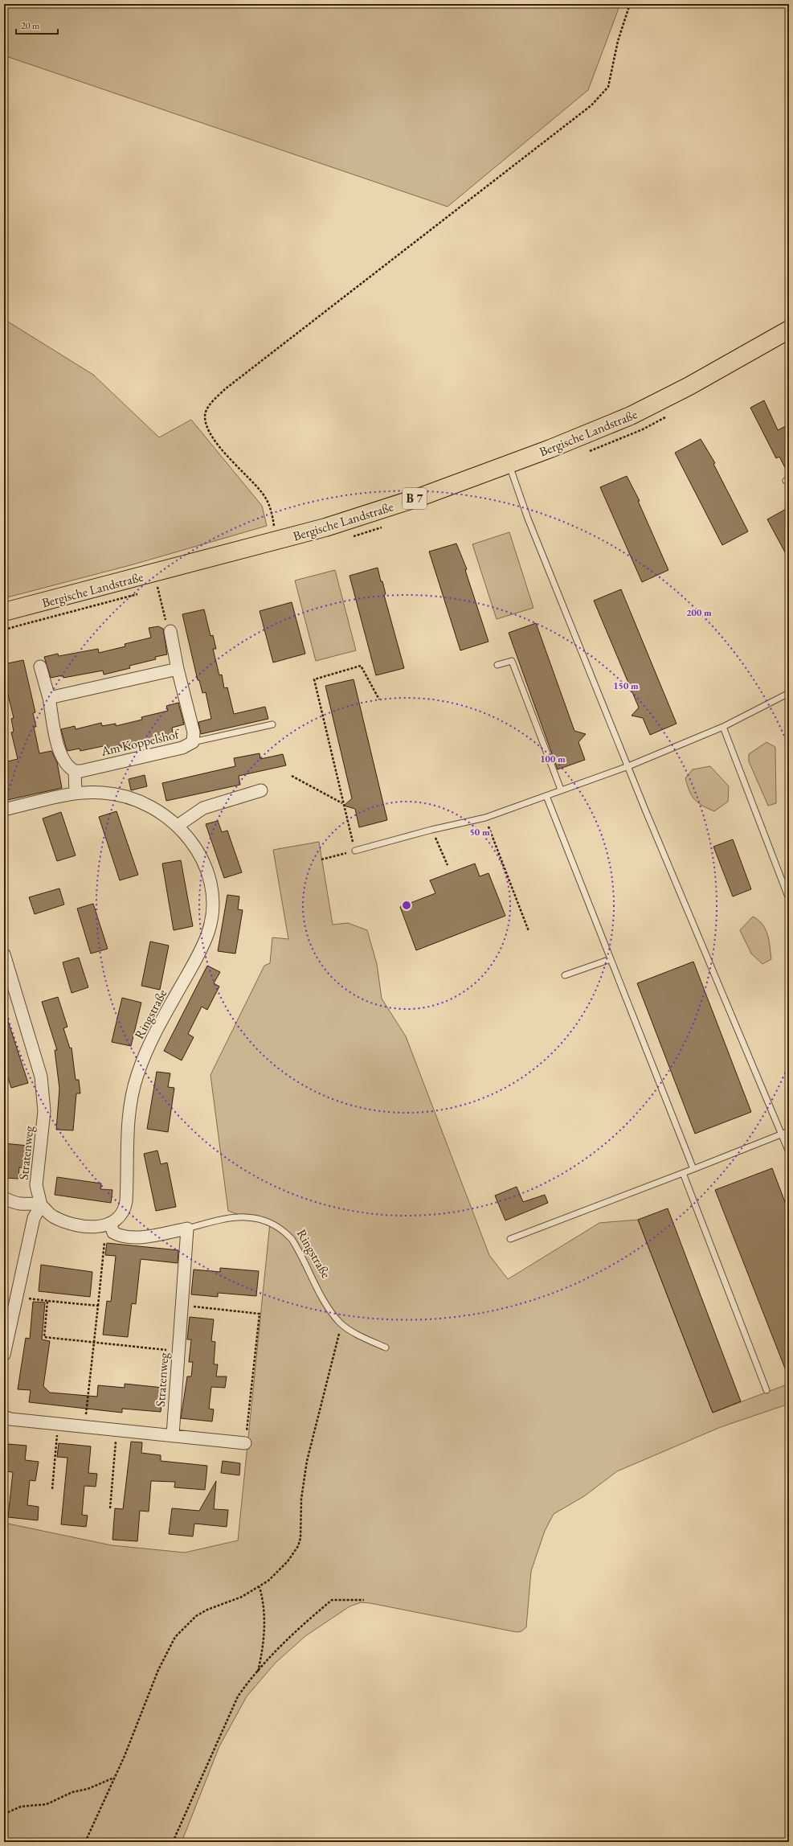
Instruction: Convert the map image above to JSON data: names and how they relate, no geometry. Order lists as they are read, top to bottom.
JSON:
{
  "streets": {
    "main road": ["Bergische Landstraße", "B 7"],
    "street": ["Am Koppelshof", "Ringstraße", "Stratenweg"]
  },
  "crossings": [
    ["Ringstraße", "Stratenweg"]
  ],
  "scale_bar": "20 m",
  "rings": [
    "200 m",
    "150 m",
    "100 m",
    "50 m"
  ]
}
